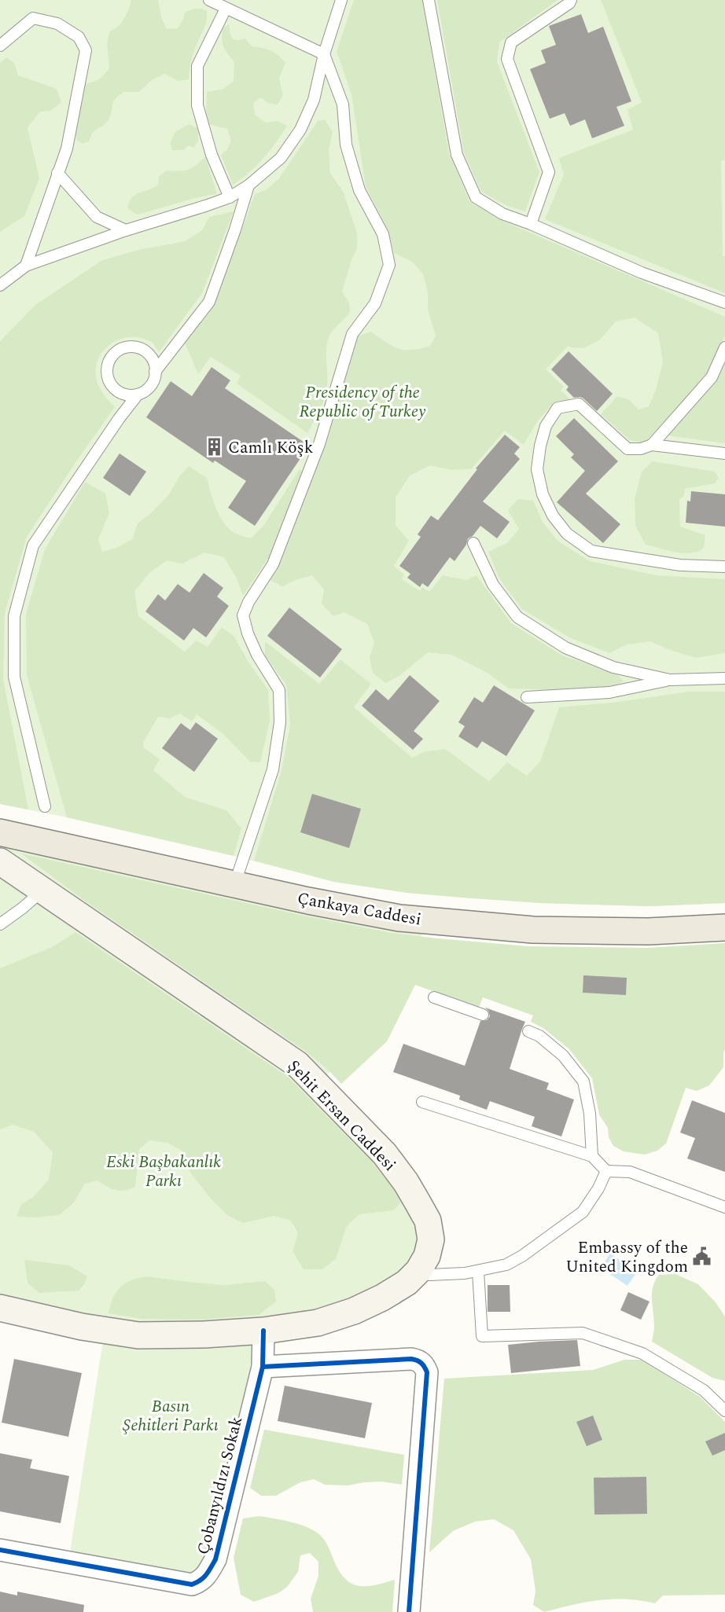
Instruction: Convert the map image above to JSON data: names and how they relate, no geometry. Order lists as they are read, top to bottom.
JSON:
{
  "streets": {
    "main road": ["Çankaya Caddesi", "Şehit Ersan Caddesi"],
    "street": ["Çobanyıldızı Sokak"]
  },
  "crossings": [
    ["Şehit Ersan Caddesi", "Çobanyıldızı Sokak"]
  ],
  "parks": ["Presidency of the Republic of Turkey", "Eski Başbakanlık Parkı", "Basın Şehitleri Parkı"],
  "places": {
    "building": ["Camlı Köşk"],
    "public building": ["Embassy of the United Kingdom"]
  }
}
